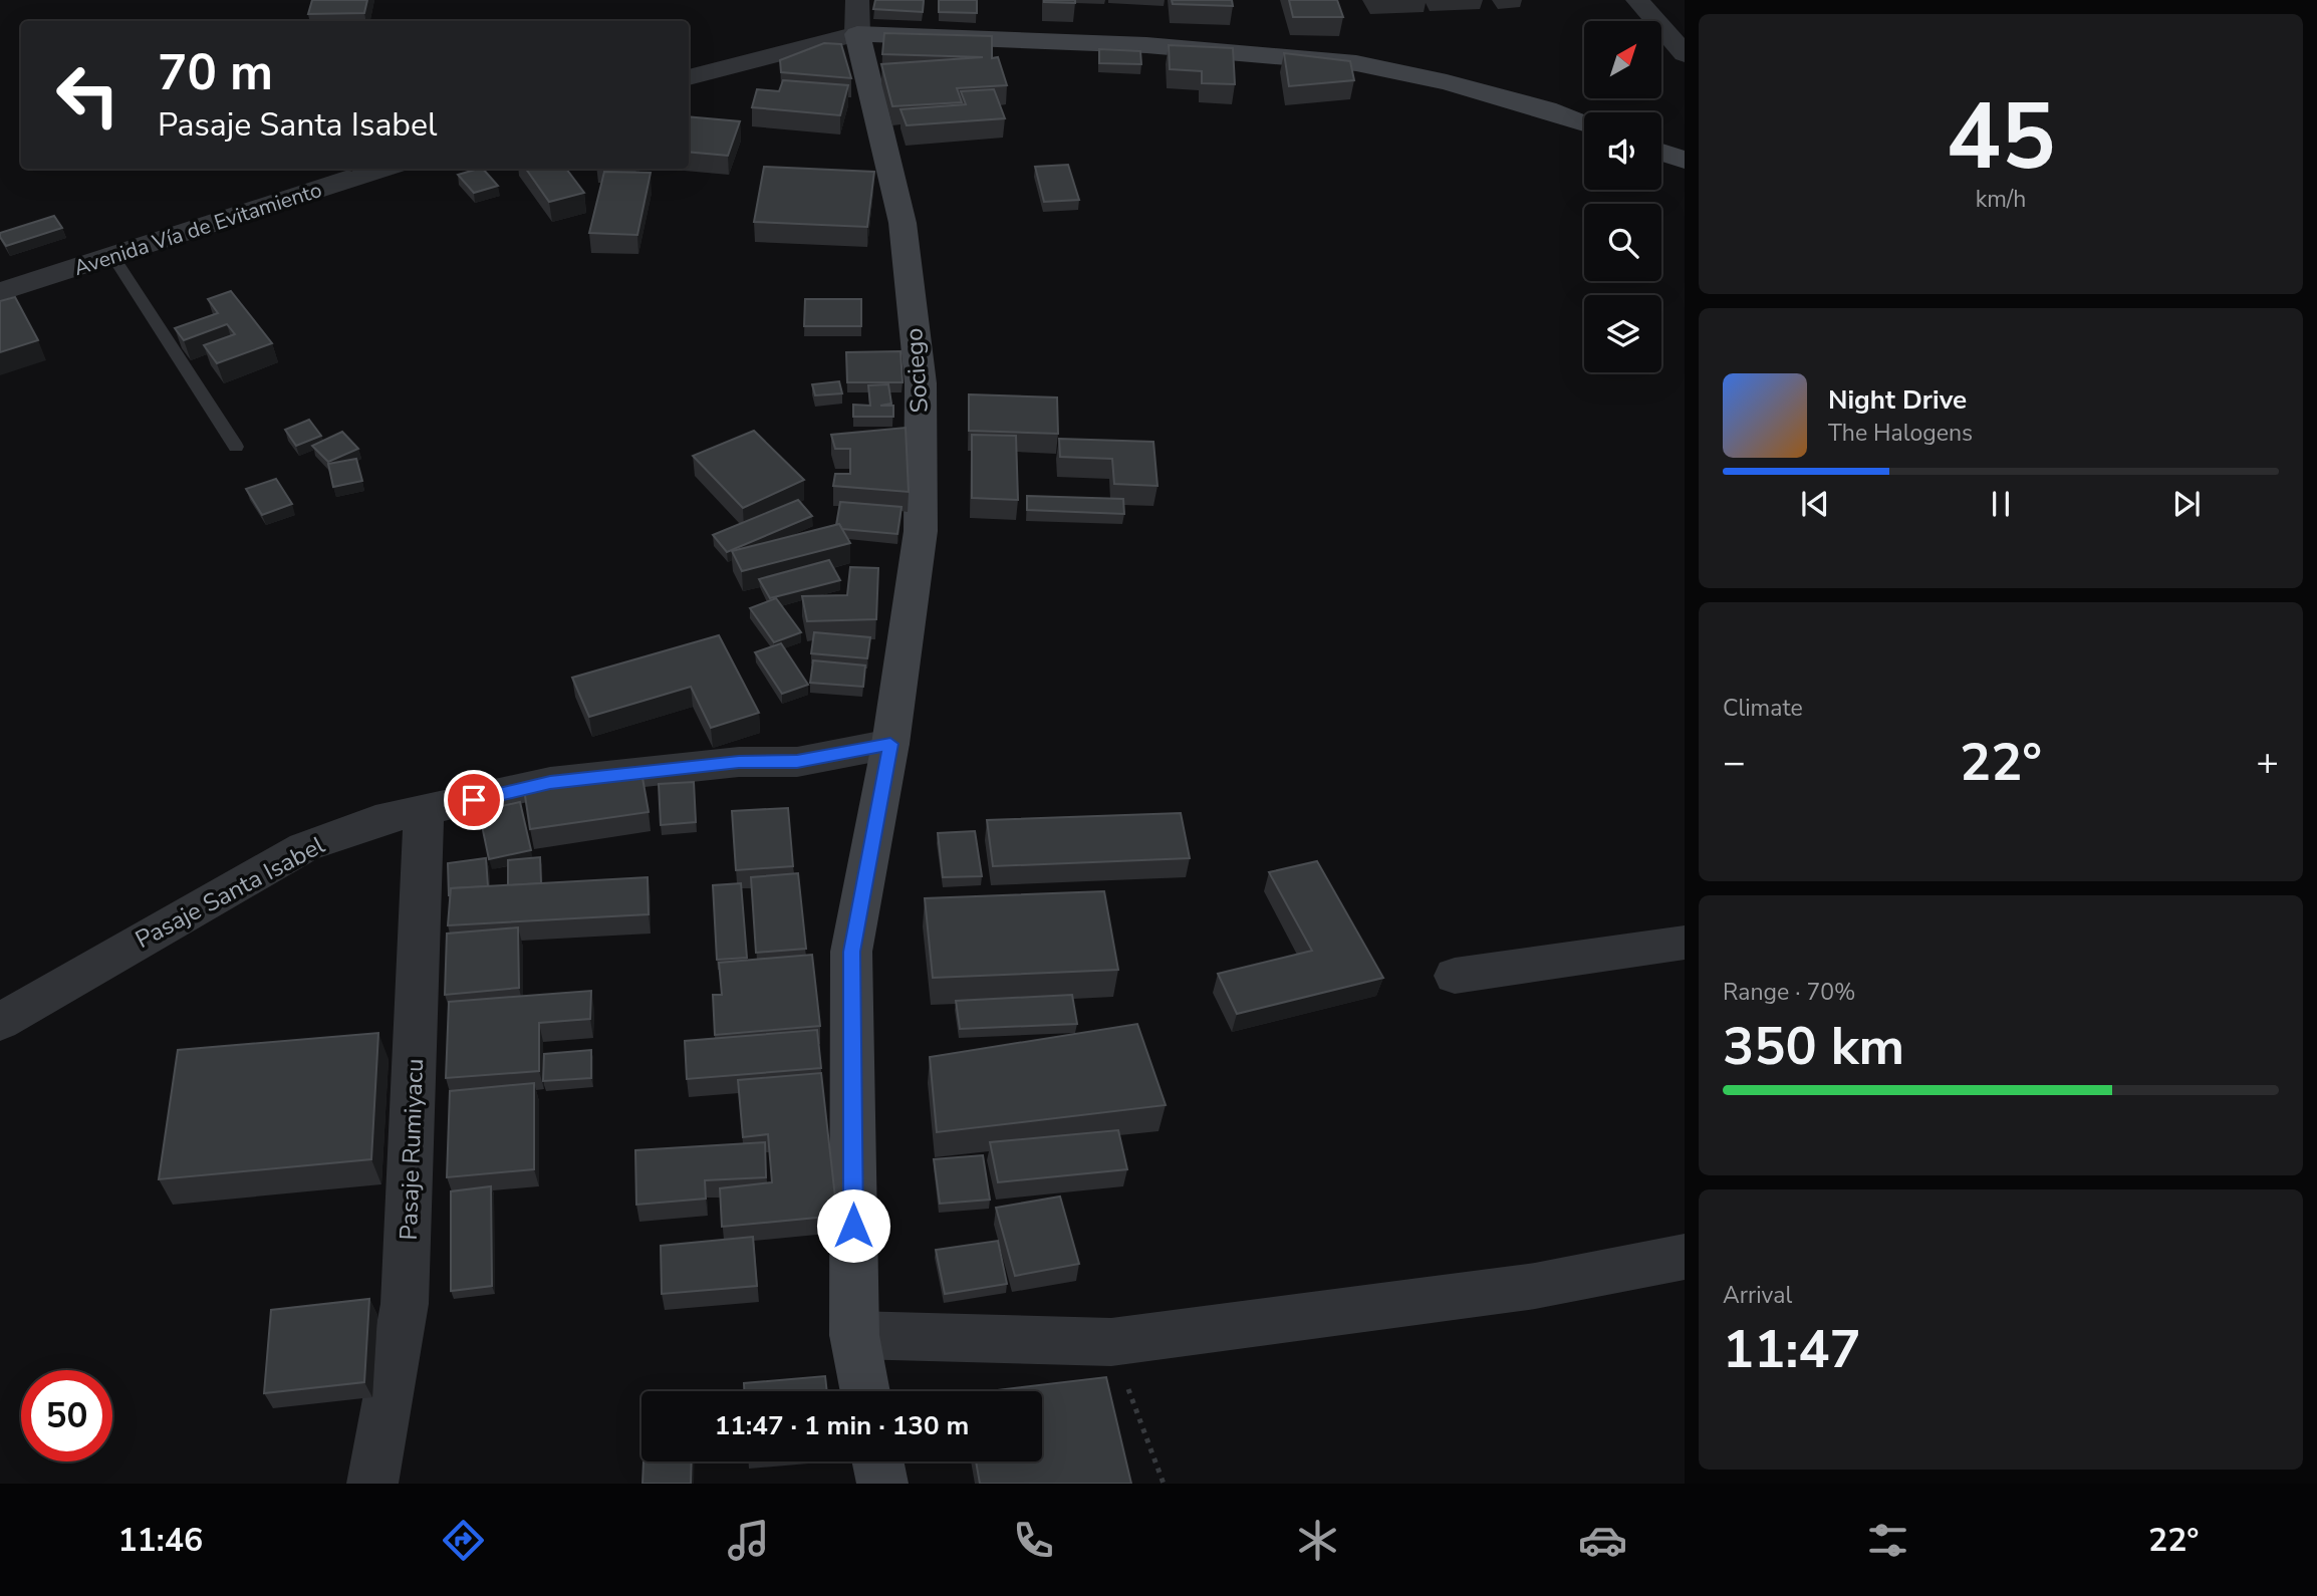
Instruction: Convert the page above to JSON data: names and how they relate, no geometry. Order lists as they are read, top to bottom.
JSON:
{
  "streets": {
    "main road": ["Sociego"],
    "street": ["Avenida Vía de Evitamiento", "Pasaje Santa Isabel", "Pasaje Rumiyacu"]
  },
  "crossings": [
    ["Sociego", "Pasaje Santa Isabel"],
    ["Pasaje Santa Isabel", "Pasaje Rumiyacu"]
  ],
  "north": "top right",
  "page": {
    "tile": [
      ["45", "km/h"],
      "Climate",
      ["Range · 70%", "350 km"],
      ["Arrival", "11:47"]
    ],
    "turn": ["70 m", "Pasaje Santa Isabel"],
    "song": ["Night Drive", "The Halogens"],
    "heat": ["−", "22°", "+"],
    "limit": "50",
    "trip": "11:47 · 1 min · 130 m",
    "tabs": ["11:46", "22°"]
  }
}
